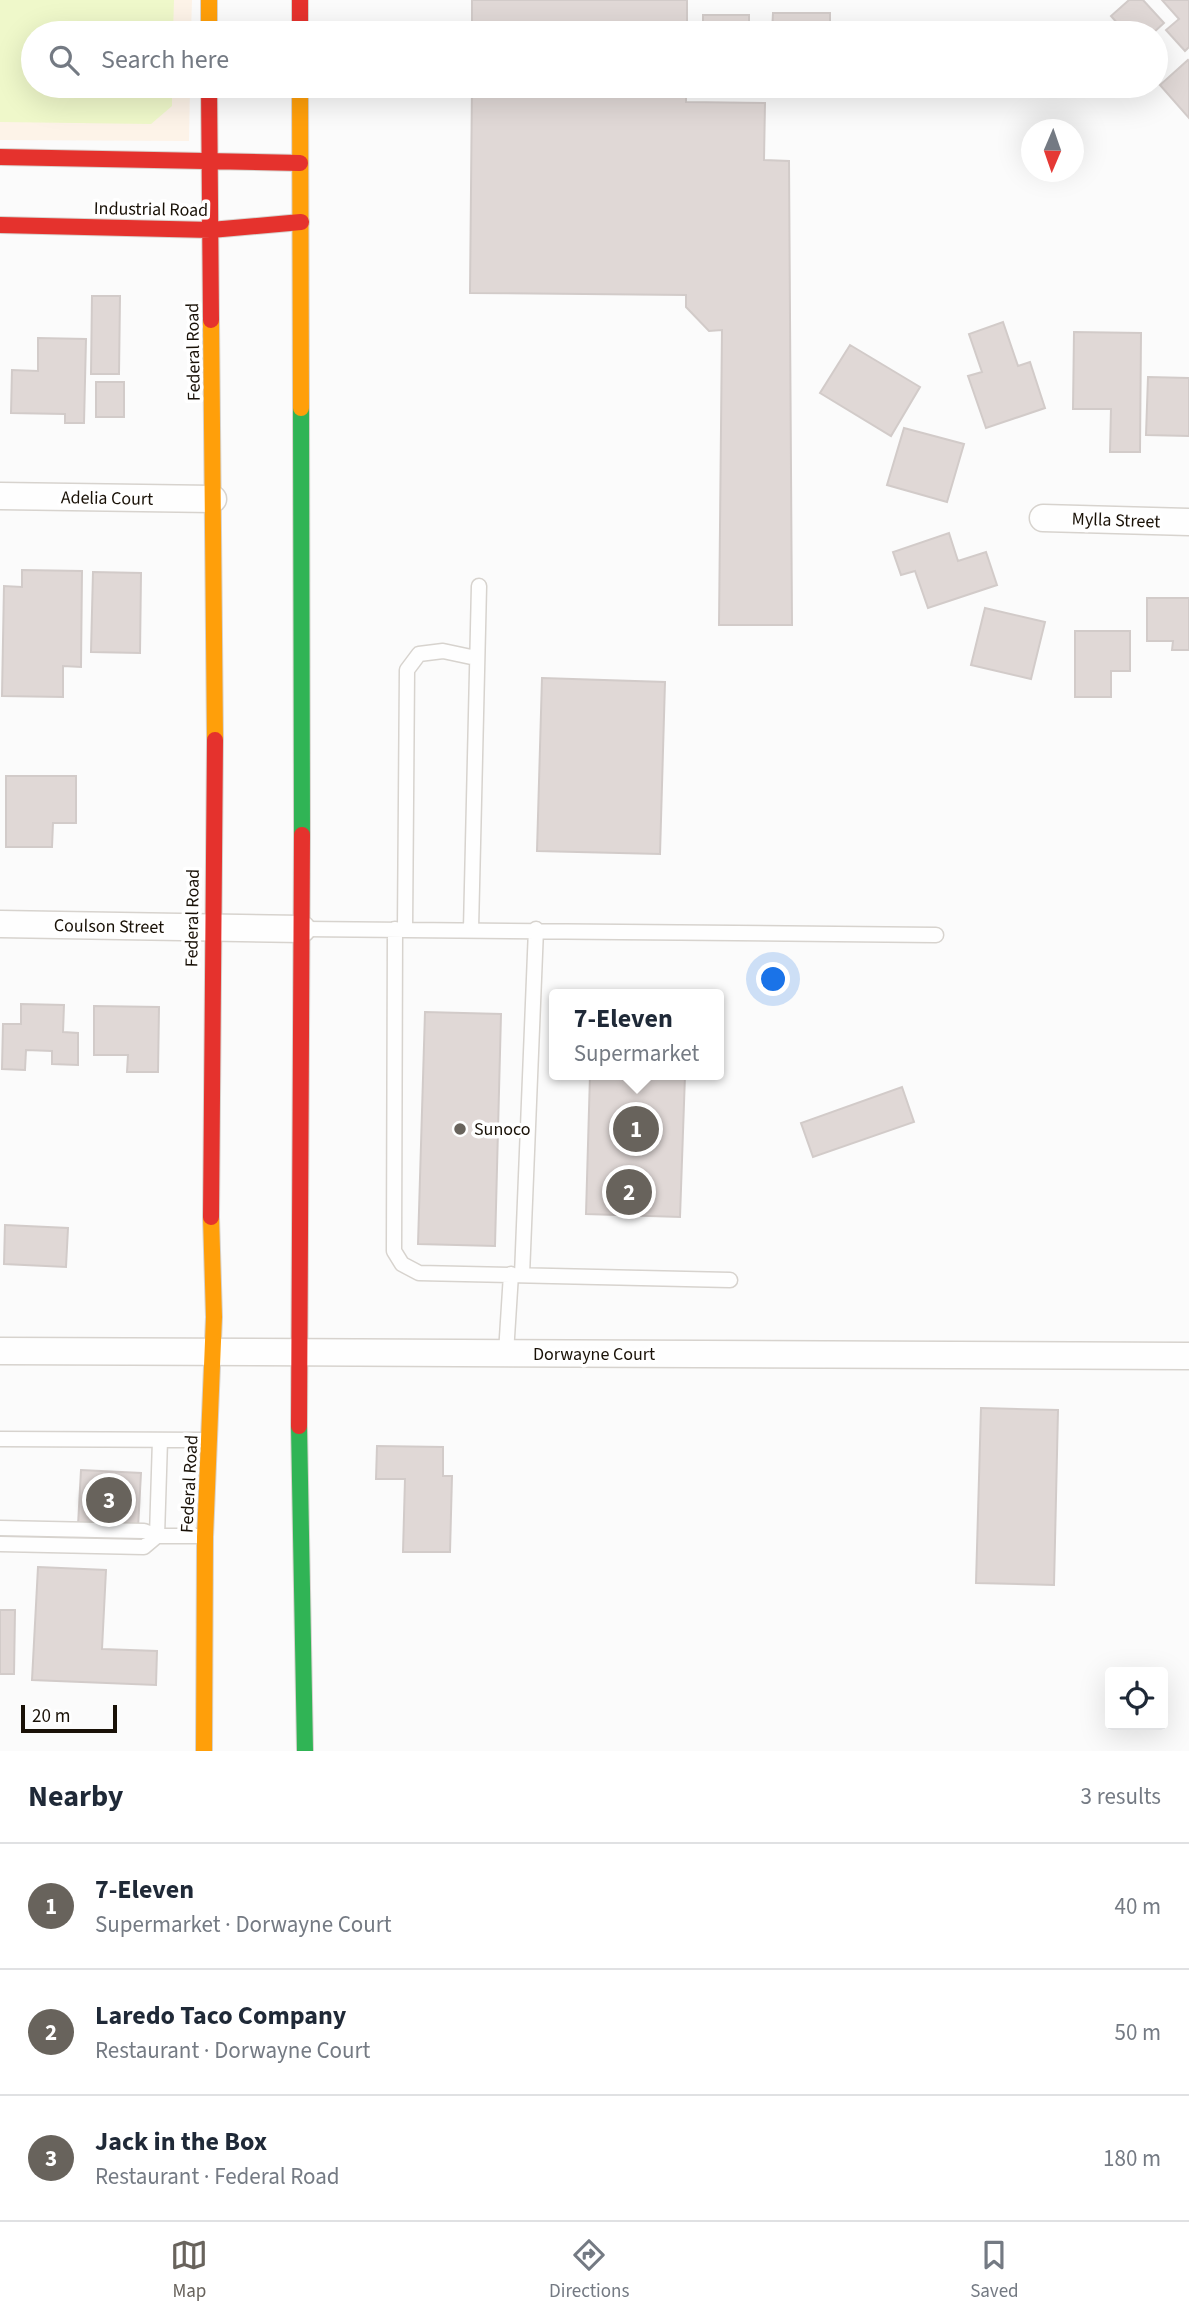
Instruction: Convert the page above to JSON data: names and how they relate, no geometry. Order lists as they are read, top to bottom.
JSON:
{
  "streets": {
    "main road": ["Industrial Road", "Federal Road"],
    "street": [
      "Adelia Court",
      "Mylla Street",
      "Coulson Street",
      "Dorwayne Court"
    ]
  },
  "crossings": [
    ["Industrial Road", "Federal Road"],
    ["Federal Road", "Adelia Court"],
    ["Federal Road", "Coulson Street"],
    ["Federal Road", "Dorwayne Court"]
  ],
  "places": ["Sunoco"],
  "scale_bar": "20 m",
  "north": "bottom",
  "page": {
    "search": "Search here",
    "popup": ["7-Eleven", "Supermarket"],
    "pins": ["1", "2", "3"],
    "scale": "20 m",
    "heading": ["Nearby", "3 results"],
    "list": [
      {
        "mark": "1",
        "name": "7-Eleven",
        "note": "Supermarket · Dorwayne Court",
        "value": "40 m"
      },
      {
        "mark": "2",
        "name": "Laredo Taco Company",
        "note": "Restaurant · Dorwayne Court",
        "value": "50 m"
      },
      {
        "mark": "3",
        "name": "Jack in the Box",
        "note": "Restaurant · Federal Road",
        "value": "180 m"
      }
    ],
    "nav": ["Map", "Directions", "Saved"]
  }
}
